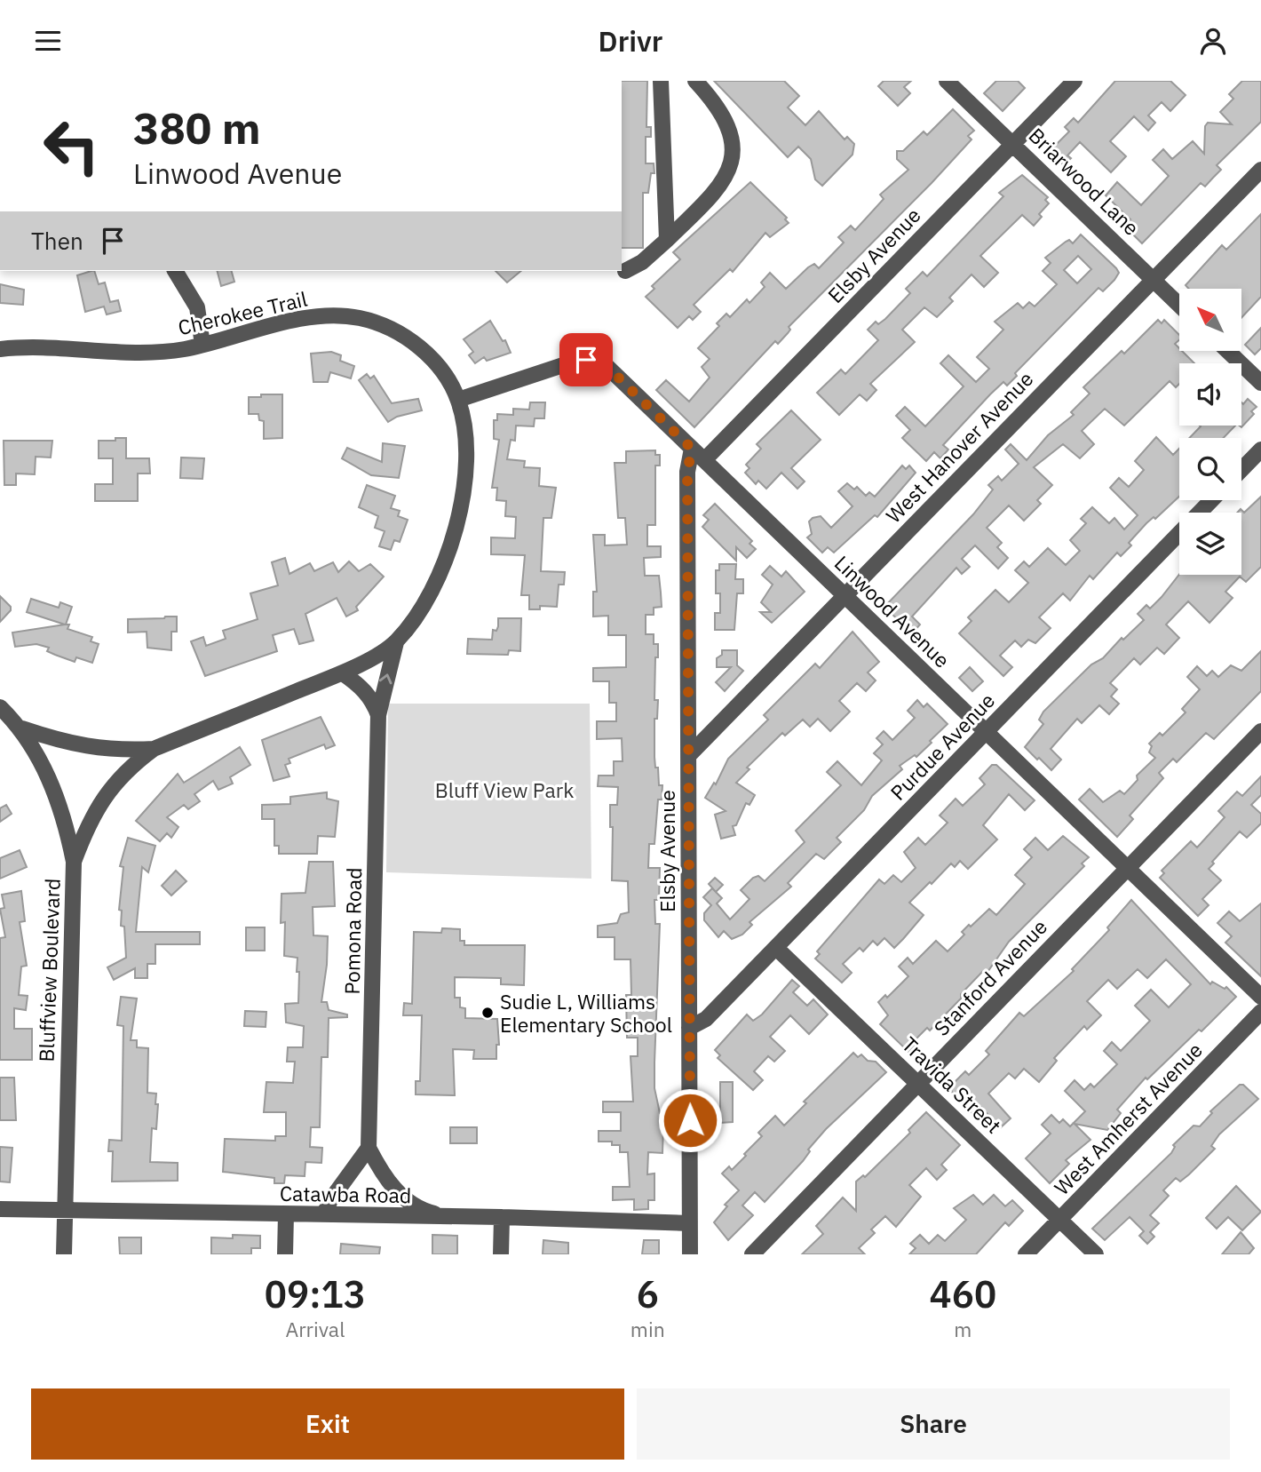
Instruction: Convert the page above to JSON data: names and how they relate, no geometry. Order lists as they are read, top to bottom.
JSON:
{
  "streets": {
    "street": [
      "Briarwood Lane",
      "Elsby Avenue",
      "Cherokee Trail",
      "West Hanover Avenue",
      "Linwood Avenue",
      "Purdue Avenue",
      "Pomona Road",
      "Bluffview Boulevard",
      "Stanford Avenue",
      "Travida Street",
      "West Amherst Avenue",
      "Catawba Road"
    ]
  },
  "crossings": [
    ["Briarwood Lane", "Elsby Avenue"],
    ["Briarwood Lane", "West Hanover Avenue"],
    ["Elsby Avenue", "West Hanover Avenue"],
    ["Elsby Avenue", "Linwood Avenue"],
    ["Elsby Avenue", "Purdue Avenue"],
    ["Elsby Avenue", "Catawba Road"],
    ["Cherokee Trail", "Linwood Avenue"],
    ["Cherokee Trail", "Pomona Road"],
    ["Cherokee Trail", "Bluffview Boulevard"],
    ["West Hanover Avenue", "Linwood Avenue"],
    ["Linwood Avenue", "Purdue Avenue"],
    ["Linwood Avenue", "Stanford Avenue"],
    ["Purdue Avenue", "Travida Street"],
    ["Bluffview Boulevard", "Catawba Road"],
    ["Stanford Avenue", "Travida Street"],
    ["Travida Street", "West Amherst Avenue"]
  ],
  "parks": ["Bluff View Park"],
  "places": ["Sudie L, Williams Elementary School"],
  "north": "top left",
  "page": {
    "header": "Drivr",
    "turn": ["380 m", "Linwood Avenue"],
    "then": "Then",
    "eta": [
      "09:13",
      "Arrival",
      "6",
      "min",
      "460",
      "m"
    ],
    "buttons": ["Exit", "Share"]
  }
}
